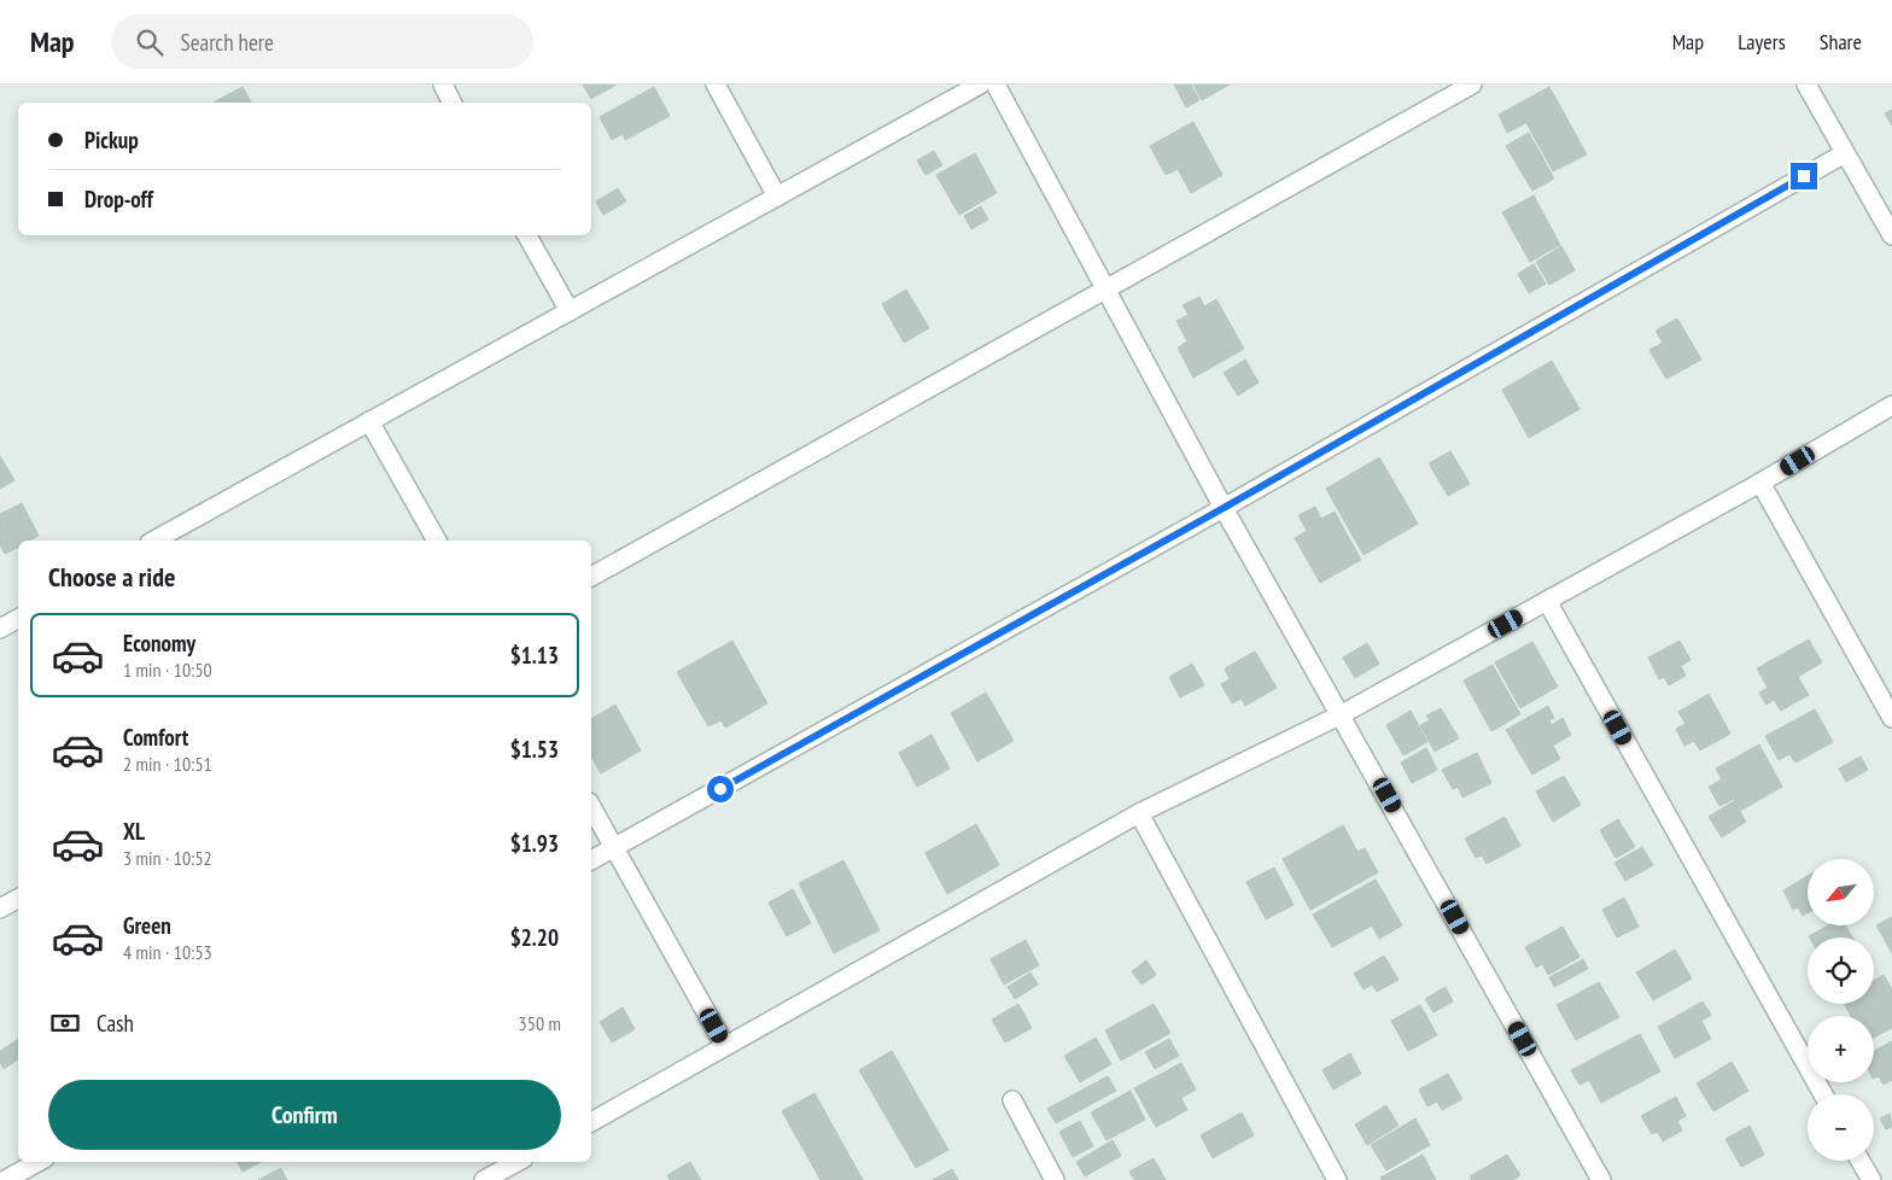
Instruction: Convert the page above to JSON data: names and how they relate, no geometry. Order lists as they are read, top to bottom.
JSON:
{
  "north": "bottom left",
  "page": {
    "header": "Map",
    "search": "Search here",
    "nav": ["Map", "Layers", "Share"],
    "banner": ["Pickup", "Drop-off"],
    "heading": "Choose a ride",
    "list": [
      {
        "name": "Economy",
        "note": "1 min · 10:50",
        "value": "$1.13"
      },
      {
        "name": "Comfort",
        "note": "2 min · 10:51",
        "value": "$1.53"
      },
      {
        "name": "XL",
        "note": "3 min · 10:52",
        "value": "$1.93"
      },
      {
        "name": "Green",
        "note": "4 min · 10:53",
        "value": "$2.20"
      }
    ],
    "map_buttons": ["+", "−"],
    "pay": ["Cash", "350 m"],
    "buttons": "Confirm"
  }
}
